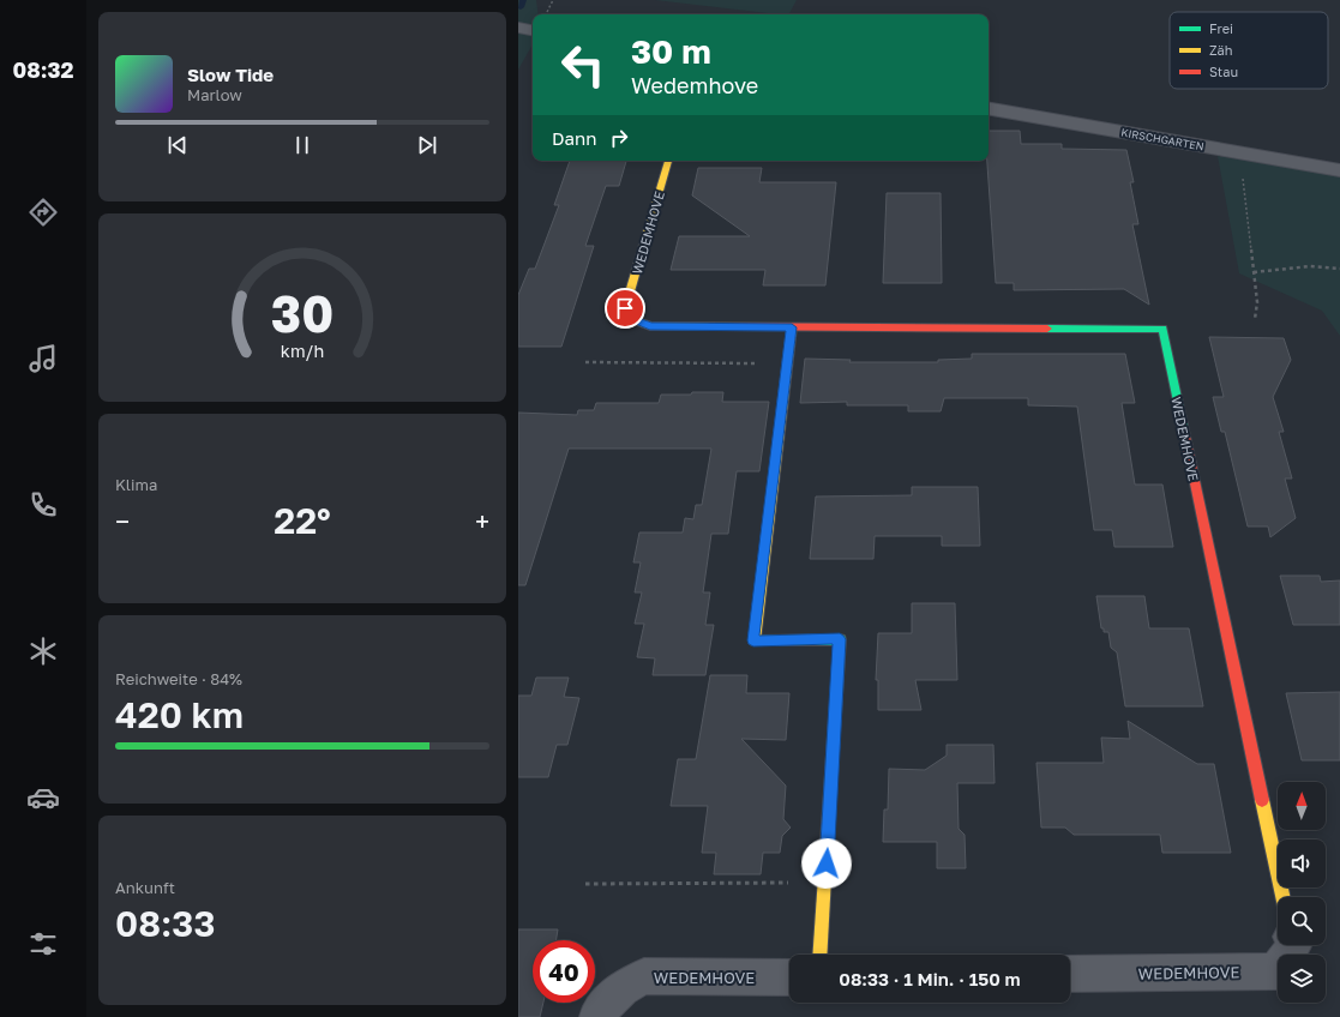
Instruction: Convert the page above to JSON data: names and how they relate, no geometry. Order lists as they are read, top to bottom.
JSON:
{
  "streets": {
    "street": ["KIRSCHGARTEN", "WEDEMHOVE"]
  },
  "legend": ["Frei", "Zäh", "Stau"],
  "north": "top",
  "page": {
    "tabs": "08:32",
    "turn": ["30 m", "Wedemhove"],
    "song": ["Slow Tide", "Marlow"],
    "then": "Dann",
    "tile": [
      "Klima",
      ["Reichweite · 84%", "420 km"],
      ["Ankunft", "08:33"]
    ],
    "heat": ["−", "22°", "+"],
    "limit": "40",
    "trip": "08:33 · 1 Min. · 150 m",
    "gauge": ["30", "km/h"]
  }
}
